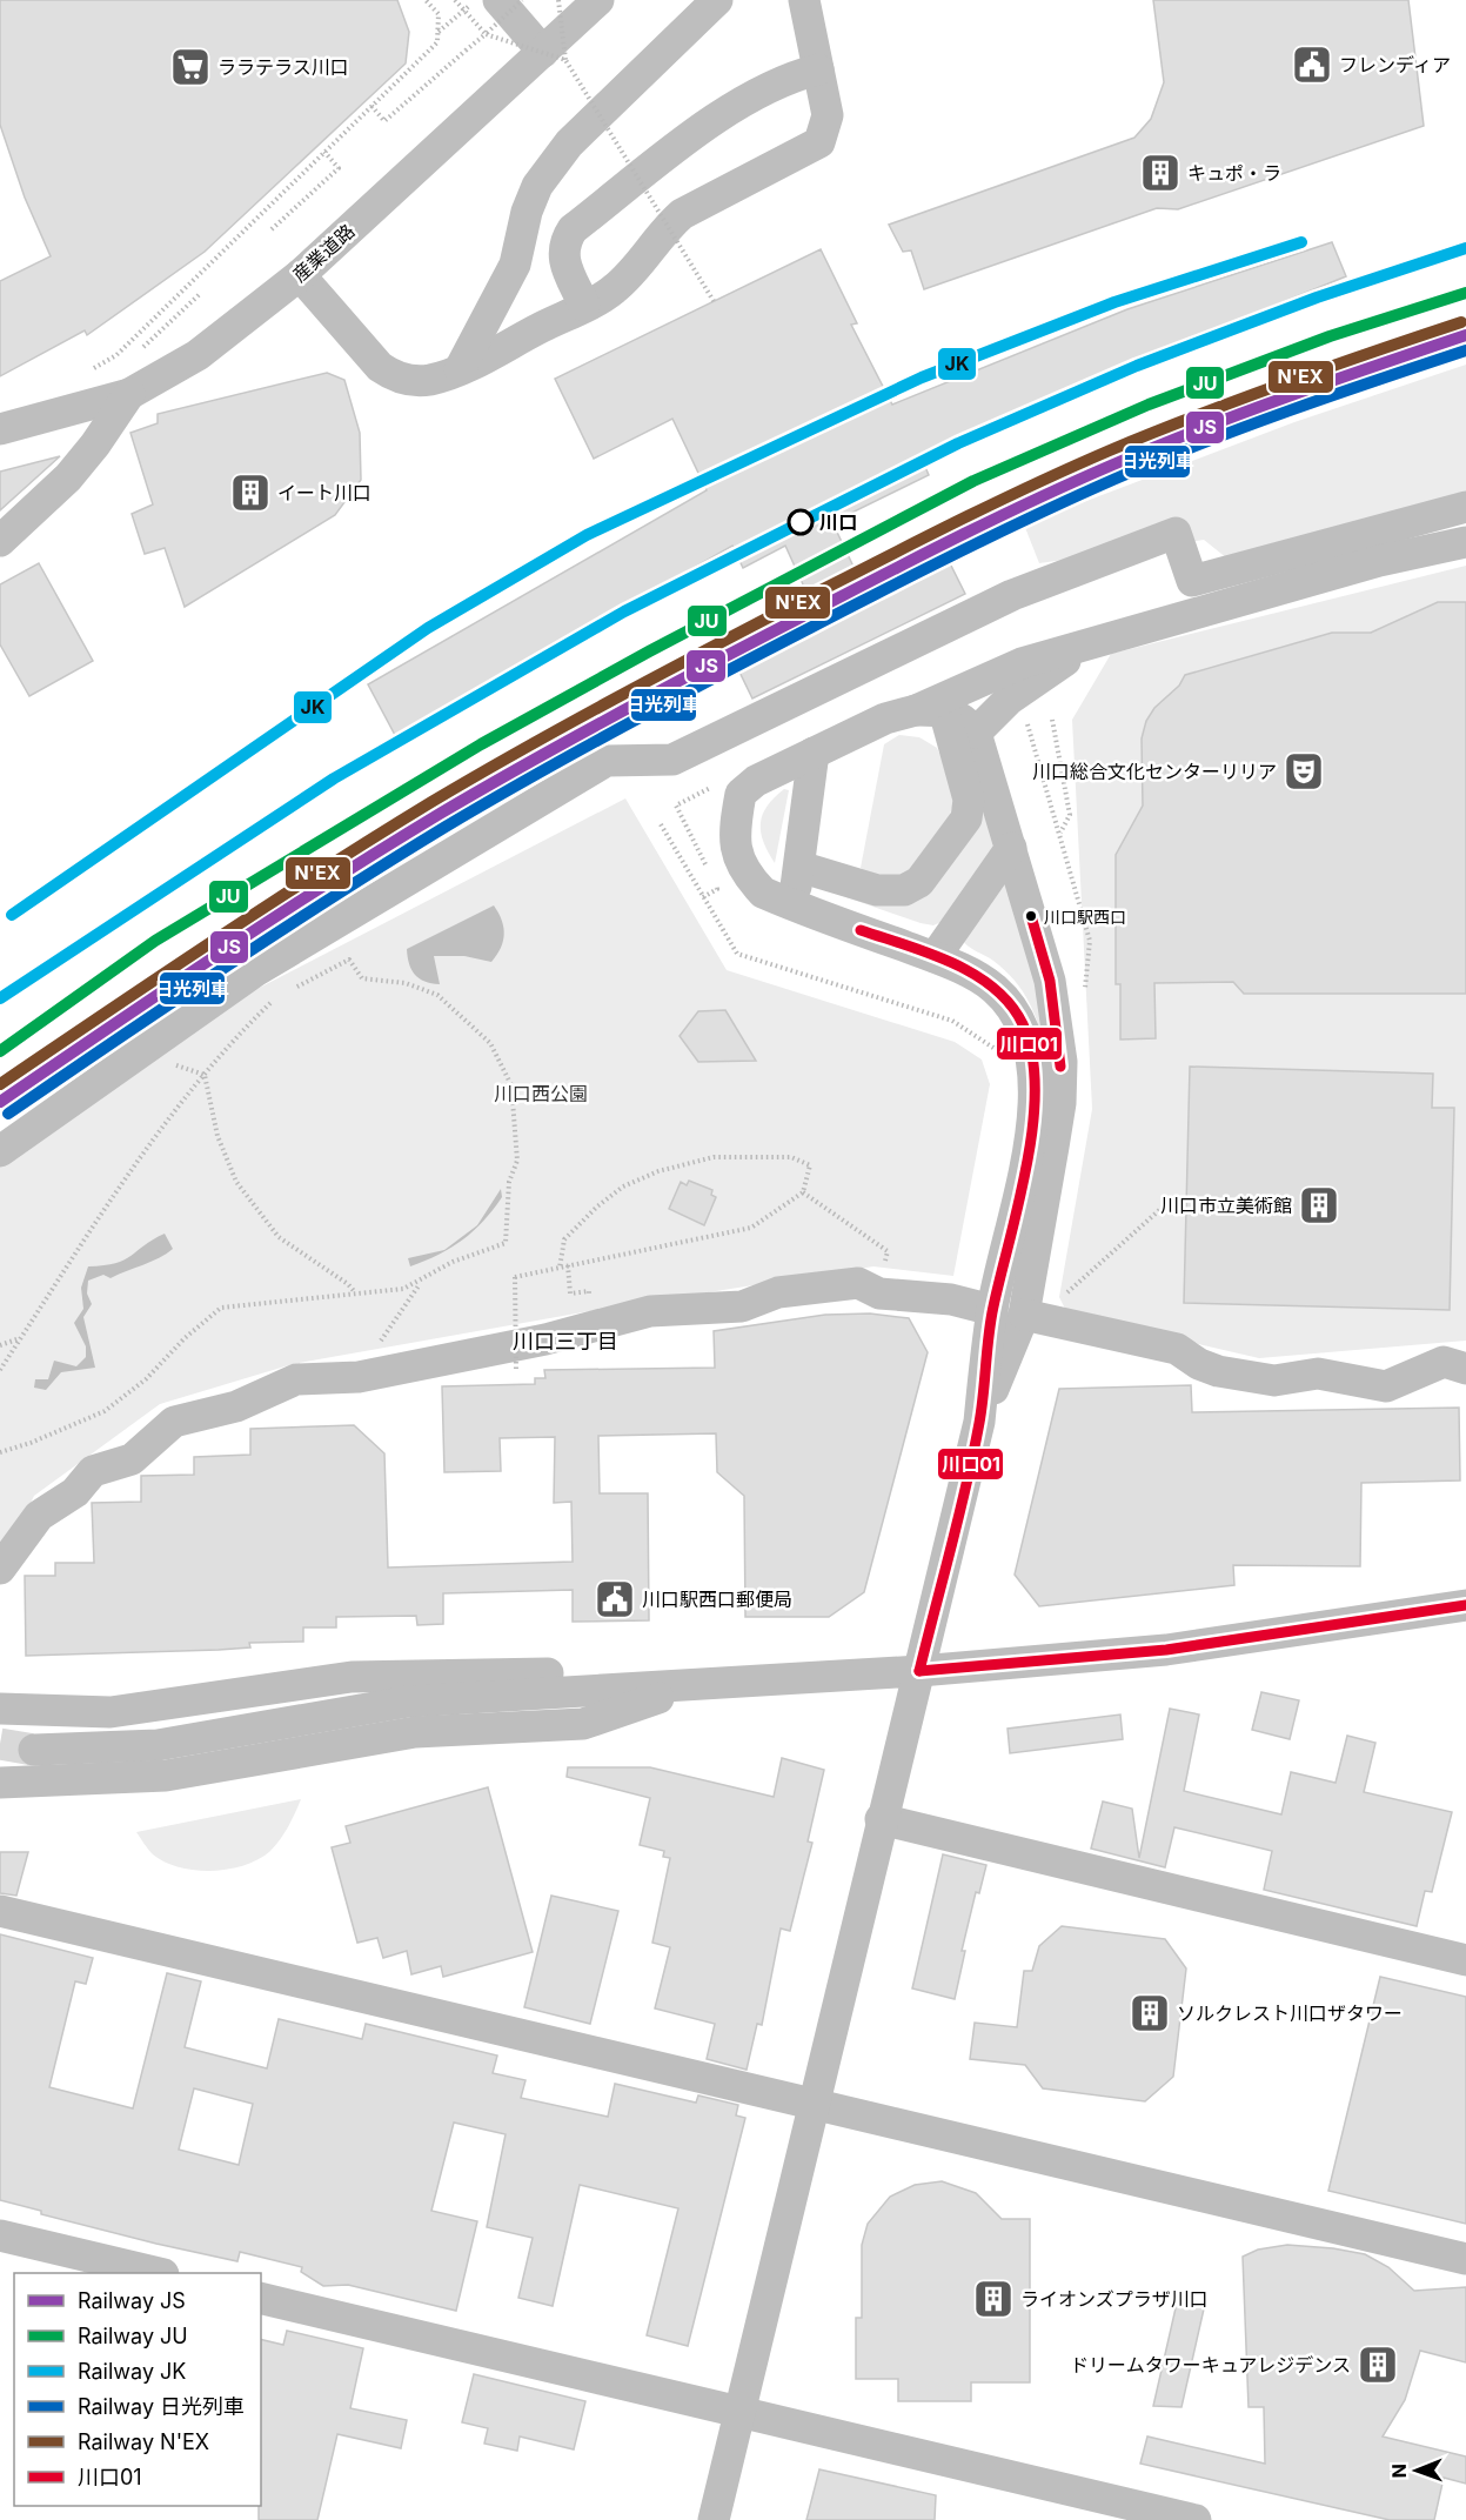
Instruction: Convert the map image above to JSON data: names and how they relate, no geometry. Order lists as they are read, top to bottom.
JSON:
{
  "streets": {
    "street": ["産業道路"]
  },
  "districts": ["川口三丁目"],
  "parks": ["川口西公園"],
  "places": {
    "public building": ["フレンディア", "川口駅西口郵便局"],
    "supermarket": ["ララテラス川口"],
    "building": [
      "キュポ・ラ",
      "イート川口",
      "川口市立美術館",
      "ソルクレスト川口ザタワー",
      "ライオンズプラザ川口",
      "ドリームタワーキュアレジデンス"
    ],
    "other": ["川口", "川口駅西口"],
    "theatre": ["川口総合文化センターリリア"]
  },
  "lines": [
    "rail line JK",
    "rail line JU",
    "rail line N'EX",
    "rail line JS",
    "rail line 日光列車",
    "transit line 川口01"
  ],
  "legend": [
    "Railway JS",
    "Railway JU",
    "Railway JK",
    "Railway 日光列車",
    "Railway N'EX",
    "川口01"
  ],
  "north": "left"
}
